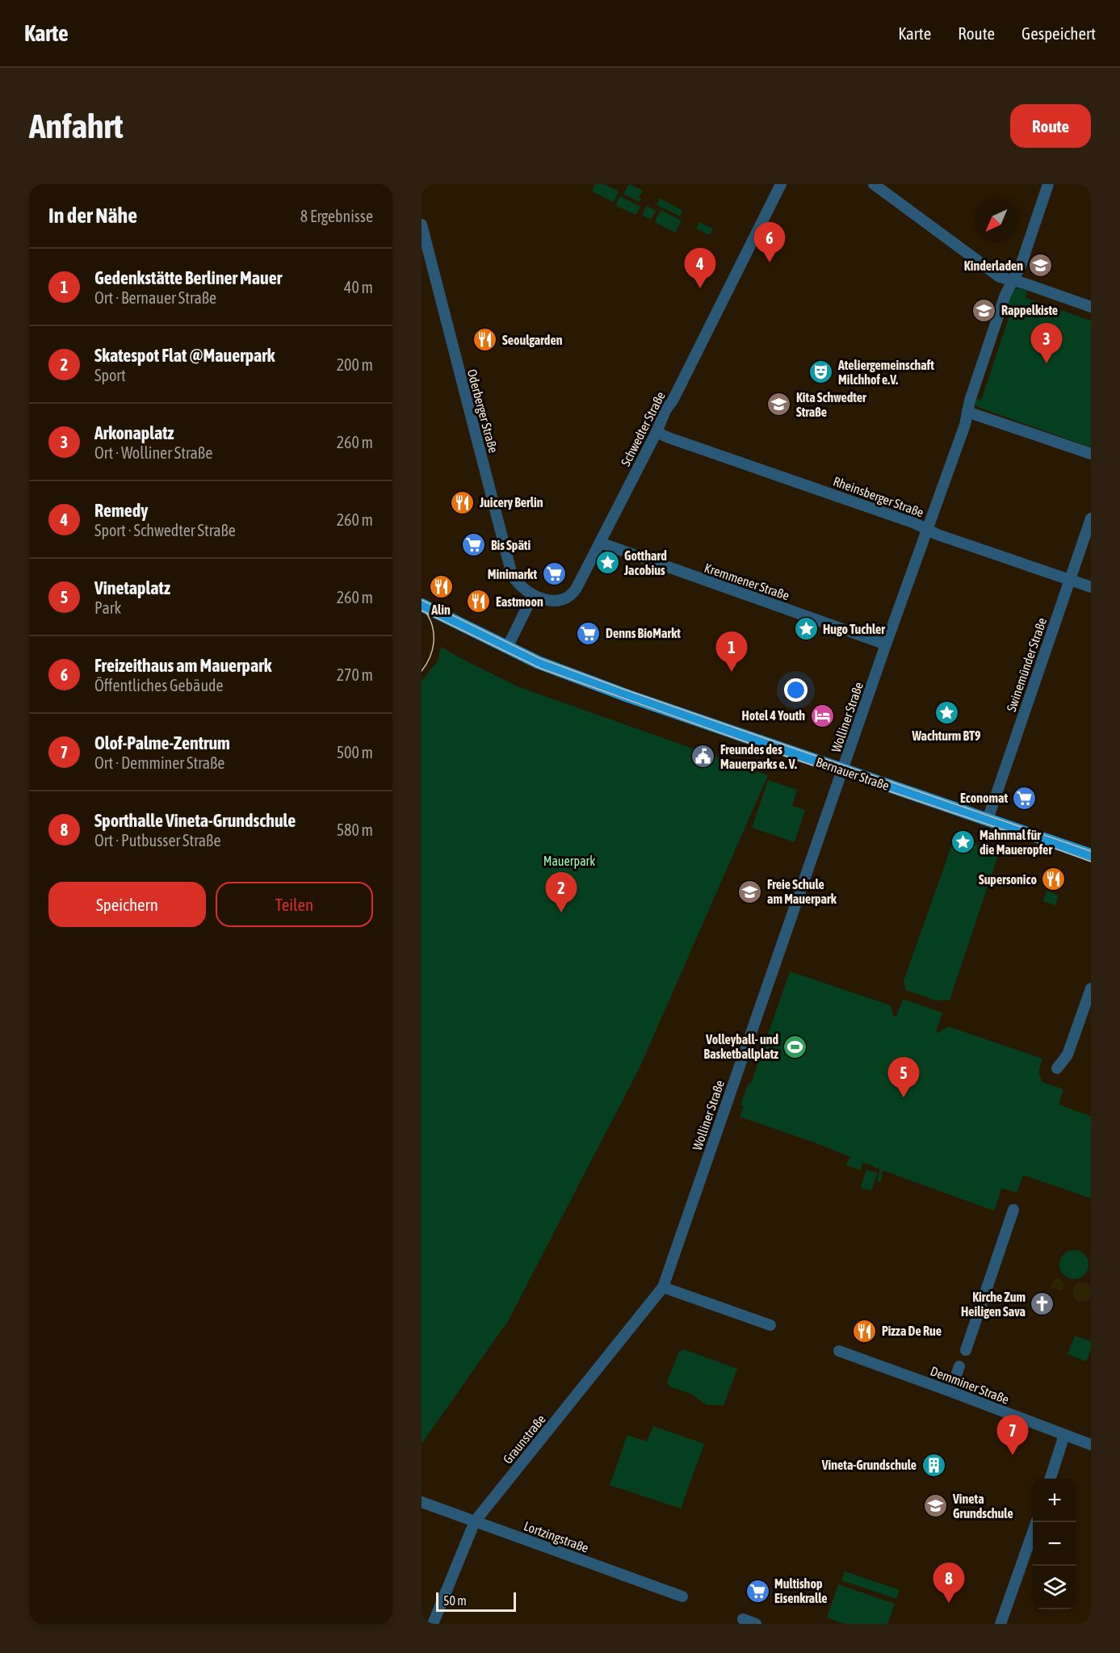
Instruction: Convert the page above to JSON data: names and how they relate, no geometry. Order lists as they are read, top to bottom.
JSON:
{
  "streets": {
    "main road": ["Bernauer Straße"],
    "street": [
      "Oderberger Straße",
      "Schwedter Straße",
      "Rheinsberger Straße",
      "Kremmener Straße",
      "Swinemünder Straße",
      "Wolliner Straße",
      "Demminer Straße",
      "Graunstraße",
      "Lortzingstraße"
    ]
  },
  "crossings": [
    ["Oderberger Straße", "Schwedter Straße"],
    ["Schwedter Straße", "Rheinsberger Straße"],
    ["Schwedter Straße", "Kremmener Straße"],
    ["Rheinsberger Straße", "Swinemünder Straße"],
    ["Rheinsberger Straße", "Wolliner Straße"],
    ["Kremmener Straße", "Wolliner Straße"],
    ["Swinemünder Straße", "Bernauer Straße"],
    ["Wolliner Straße", "Bernauer Straße"],
    ["Wolliner Straße", "Graunstraße"],
    ["Graunstraße", "Lortzingstraße"]
  ],
  "parks": ["Mauerpark"],
  "places": {
    "school or university": [
      "Kinderladen",
      "Rappelkiste",
      "Kita Schwedter Straße",
      "Freie Schule am Mauerpark",
      "Vineta Grundschule"
    ],
    "restaurant": [
      "Seoulgarden",
      "Juicery Berlin",
      "Alin",
      "Eastmoon",
      "Supersonico",
      "Pizza De Rue"
    ],
    "theatre": ["Ateliergemeinschaft Milchhof e.V."],
    "supermarket": [
      "Bis Späti",
      "Minimarkt",
      "Denns BioMarkt",
      "Economat",
      "Multishop Eisenkralle"
    ],
    "place": [
      "Gotthard Jacobius",
      "Hugo Tuchler",
      "Wachturm BT9",
      "Mahnmal für die Maueropfer"
    ],
    "hotel": ["Hotel 4 Youth"],
    "public building": ["Freundes des Mauerparks e. V."],
    "sports": ["Volleyball- und Basketballplatz"],
    "church": ["Kirche Zum Heiligen Sava"],
    "building": ["Vineta-Grundschule"]
  },
  "scale_bar": "50 m",
  "north": "bottom left",
  "page": {
    "header": "Karte",
    "nav": ["Karte", "Route", "Gespeichert"],
    "buttons": [
      "Route",
      ["Speichern", "Teilen"]
    ],
    "title": "Anfahrt",
    "heading": ["In der Nähe", "8 Ergebnisse"],
    "pins": [
      "6",
      "4",
      "3",
      "1",
      "2",
      "5",
      "7",
      "8"
    ],
    "list": [
      {
        "mark": "1",
        "name": "Gedenkstätte Berliner Mauer",
        "note": "Ort · Bernauer Straße",
        "value": "40 m"
      },
      {
        "mark": "2",
        "name": "Skatespot Flat @Mauerpark",
        "note": "Sport",
        "value": "200 m"
      },
      {
        "mark": "3",
        "name": "Arkonaplatz",
        "note": "Ort · Wolliner Straße",
        "value": "260 m"
      },
      {
        "mark": "4",
        "name": "Remedy",
        "note": "Sport · Schwedter Straße",
        "value": "260 m"
      },
      {
        "mark": "5",
        "name": "Vinetaplatz",
        "note": "Park",
        "value": "260 m"
      },
      {
        "mark": "6",
        "name": "Freizeithaus am Mauerpark",
        "note": "Öffentliches Gebäude",
        "value": "270 m"
      },
      {
        "mark": "7",
        "name": "Olof-Palme-Zentrum",
        "note": "Ort · Demminer Straße",
        "value": "500 m"
      },
      {
        "mark": "8",
        "name": "Sporthalle Vineta-Grundschule",
        "note": "Ort · Putbusser Straße",
        "value": "580 m"
      }
    ],
    "map_buttons": ["+", "−"],
    "scale": "50 m"
  }
}
